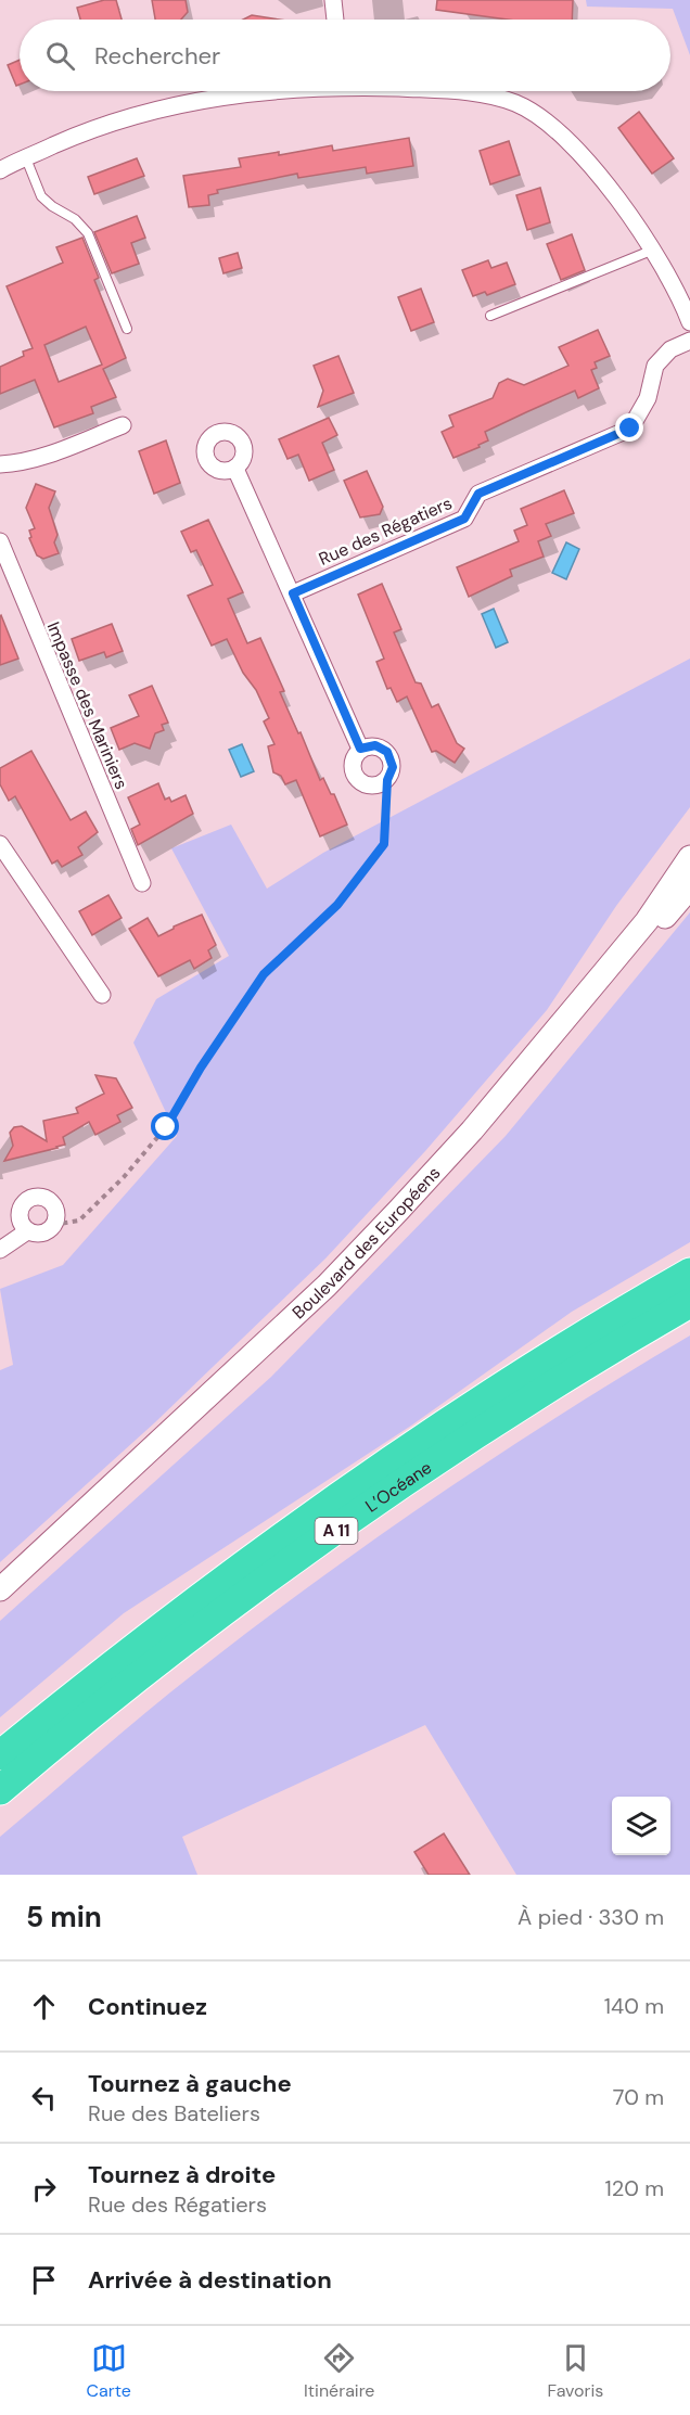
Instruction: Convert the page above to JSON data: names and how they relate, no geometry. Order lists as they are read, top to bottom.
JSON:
{
  "streets": {
    "highway": ["L’Océane", "A 11"],
    "main road": ["Boulevard des Européens"],
    "street": ["Rue des Régatiers", "Impasse des Mariniers"]
  },
  "page": {
    "search": "Rechercher",
    "heading": ["5 min", "À pied · 330 m"],
    "list": [
      ["Continuez", "140 m"],
      ["Tournez à gauche", "Rue des Bateliers", "70 m"],
      ["Tournez à droite", "Rue des Régatiers", "120 m"],
      "Arrivée à destination"
    ],
    "nav": ["Carte", "Itinéraire", "Favoris"]
  }
}
